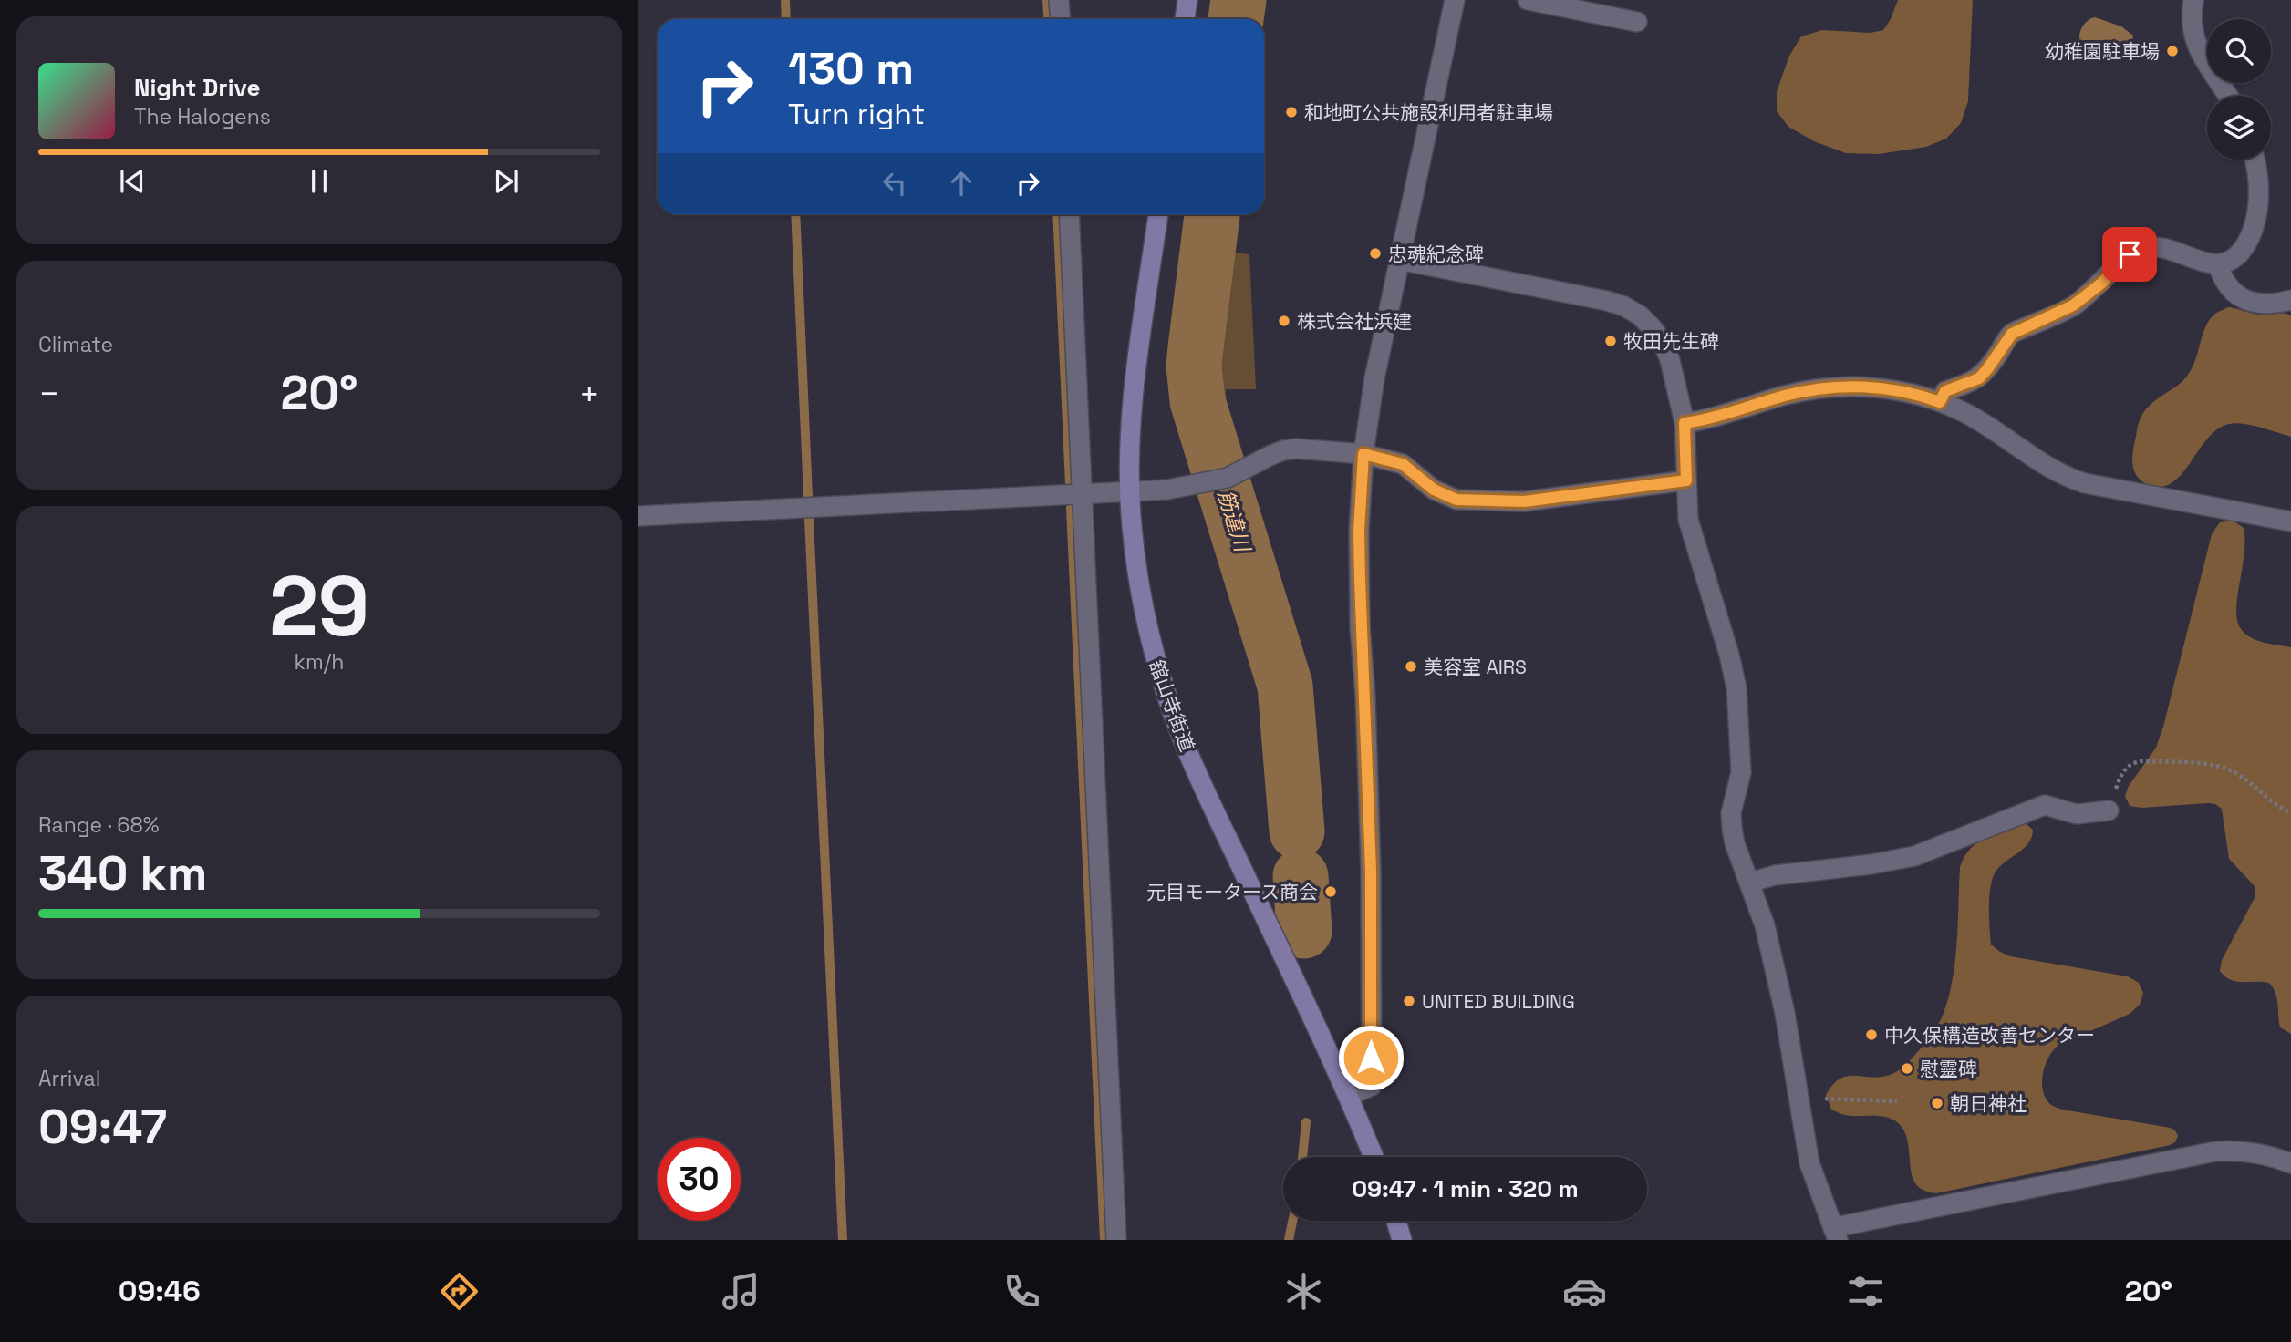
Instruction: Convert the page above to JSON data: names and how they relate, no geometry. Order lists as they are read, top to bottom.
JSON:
{
  "streets": {
    "main road": ["舘山寺街道"]
  },
  "water": ["筋違川"],
  "places": [
    "幼稚園駐車場",
    "和地町公共施設利用者駐車場",
    "忠魂紀念碑",
    "株式会社浜建",
    "牧田先生碑",
    "美容室 AIRS",
    "元目モータース商会",
    "UNITED BUILDING",
    "中久保構造改善センター",
    "慰靈碑",
    "朝日神社"
  ],
  "page": {
    "turn": ["130 m", "Turn right"],
    "song": ["Night Drive", "The Halogens"],
    "tile": [
      "Climate",
      ["29", "km/h"],
      ["Range · 68%", "340 km"],
      ["Arrival", "09:47"]
    ],
    "heat": ["−", "20°", "+"],
    "limit": "30",
    "trip": "09:47 · 1 min · 320 m",
    "tabs": ["09:46", "20°"]
  }
}
